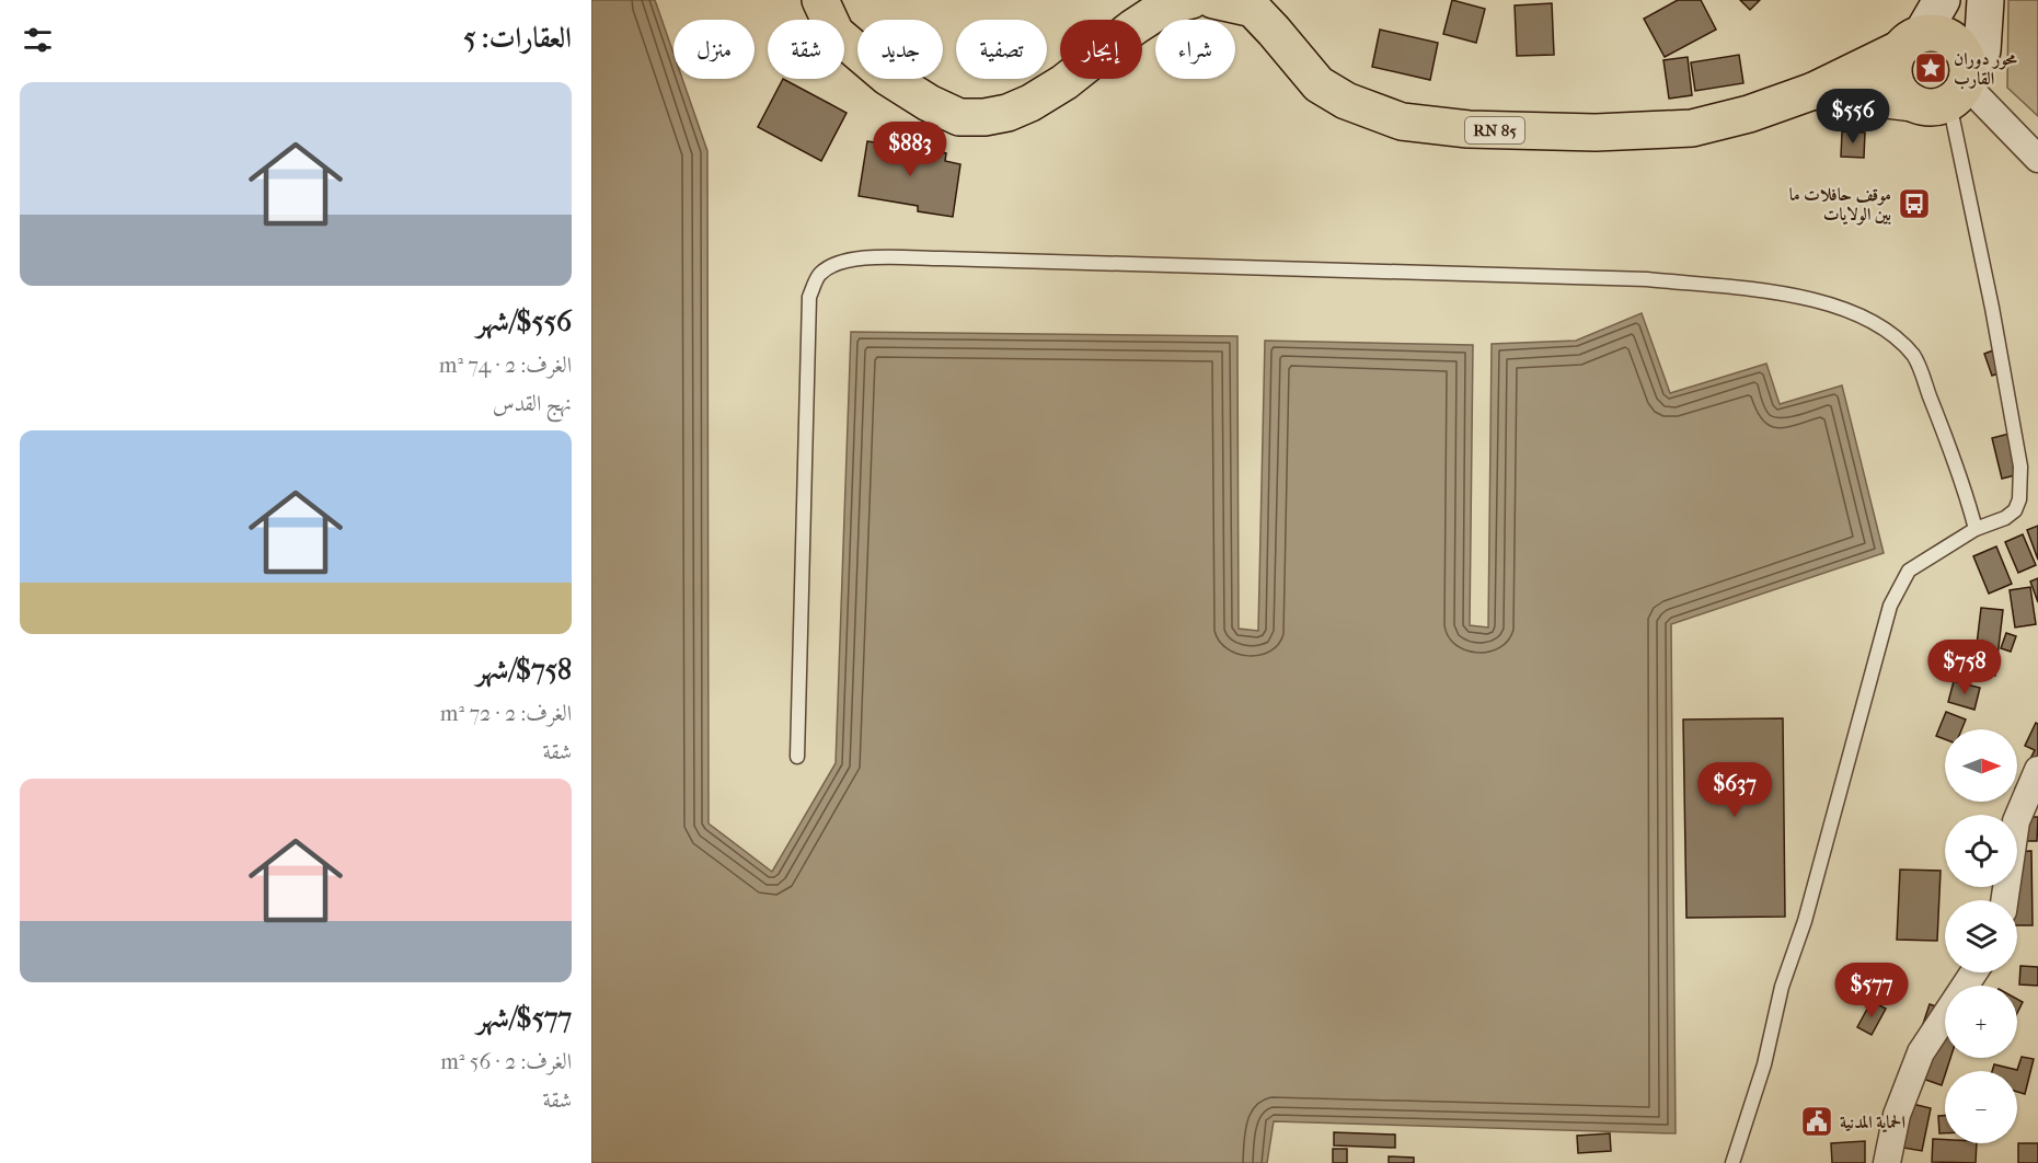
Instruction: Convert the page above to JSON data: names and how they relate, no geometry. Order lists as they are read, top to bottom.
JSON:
{
  "streets": {
    "main road": ["RN 85"]
  },
  "places": {
    "place": ["محور دوران القارب"],
    "bus stop": ["موقف حافلات ما بين الولايات"],
    "public building": ["الحماية المدنية"]
  },
  "north": "right",
  "page": {
    "heading": "العقارات: 5",
    "chip": [
      "شراء",
      "إيجار",
      "تصفية",
      "جديد",
      "شقة",
      "منزل"
    ],
    "list": [
      {
        "name": "$556/شهر",
        "note": "الغرف: 2 · 74 m² · نهج القدس"
      },
      {
        "name": "$758/شهر",
        "note": "الغرف: 2 · 72 m² · شقة"
      },
      {
        "name": "$577/شهر",
        "note": "الغرف: 2 · 56 m² · شقة"
      }
    ],
    "price": [
      "$556",
      "$883",
      "$758",
      "$637",
      "$577"
    ],
    "map_buttons": ["+", "−"]
  }
}
